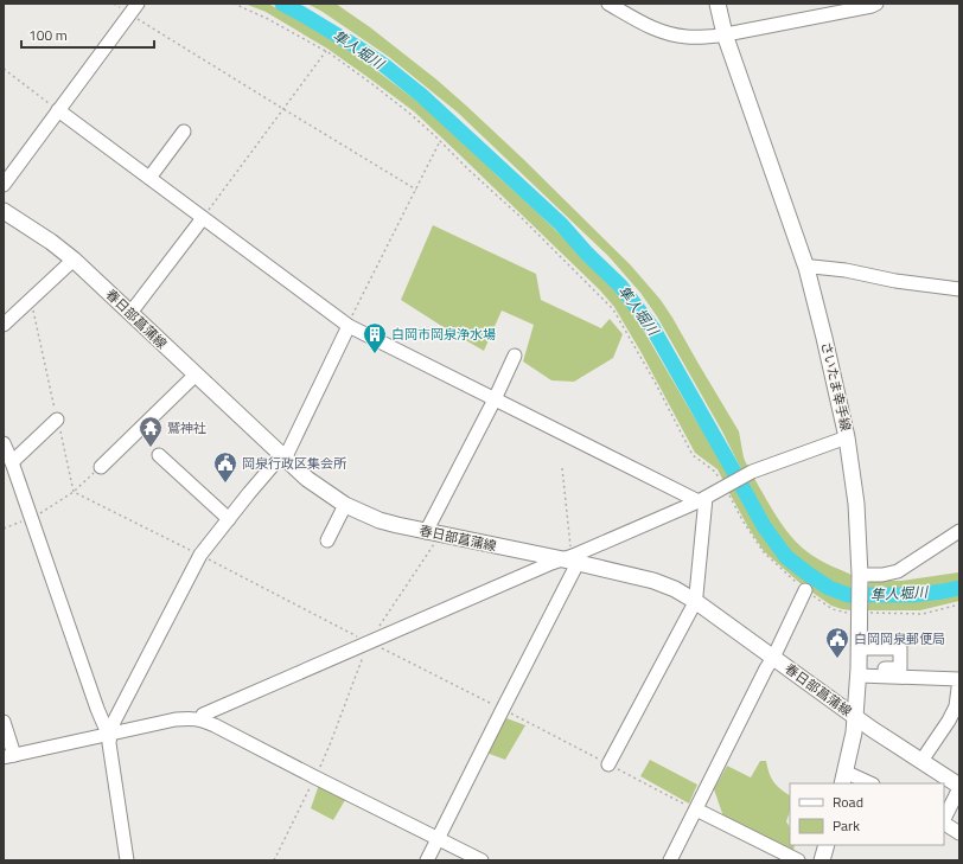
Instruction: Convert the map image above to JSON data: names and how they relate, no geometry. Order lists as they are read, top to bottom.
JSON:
{
  "streets": {
    "main road": ["春日部菖蒲線", "さいたま幸手線"]
  },
  "crossings": [
    ["春日部菖蒲線", "さいたま幸手線"]
  ],
  "water": ["隼人堀川"],
  "places": {
    "building": ["白岡市岡泉浄水場"],
    "temple": ["鷲神社"],
    "public building": ["岡泉行政区集会所", "白岡岡泉郵便局"]
  },
  "legend": ["Road", "Park"],
  "scale_bar": "100 m"
}
